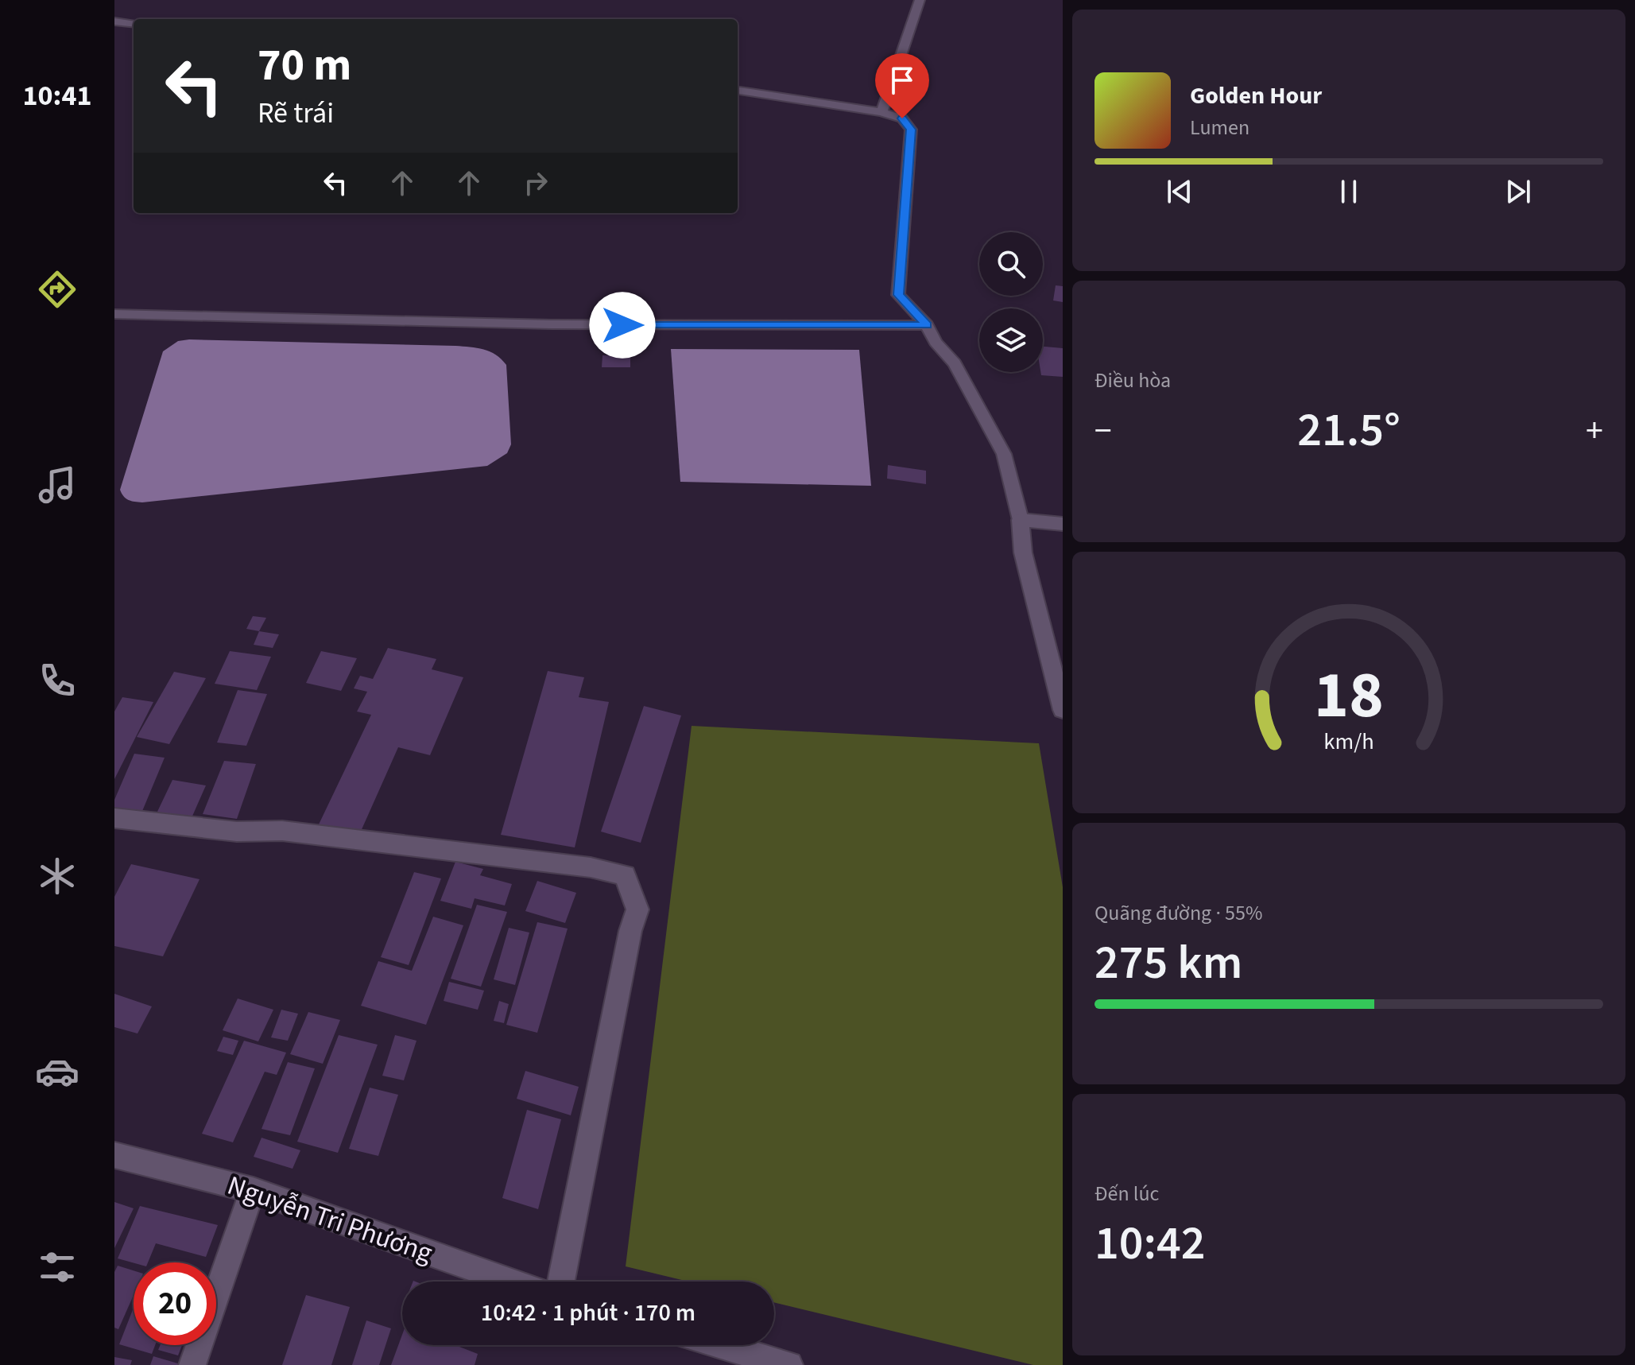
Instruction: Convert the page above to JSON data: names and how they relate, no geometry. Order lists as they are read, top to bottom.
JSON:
{
  "streets": {
    "street": ["Nguyễn Tri Phương"]
  },
  "page": {
    "tabs": "10:41",
    "turn": ["70 m", "Rẽ trái"],
    "song": ["Golden Hour", "Lumen"],
    "tile": [
      "Điều hòa",
      ["Quãng đường · 55%", "275 km"],
      ["Đến lúc", "10:42"]
    ],
    "heat": ["−", "21.5°", "+"],
    "limit": "20",
    "trip": "10:42 · 1 phút · 170 m",
    "gauge": ["18", "km/h"]
  }
}
